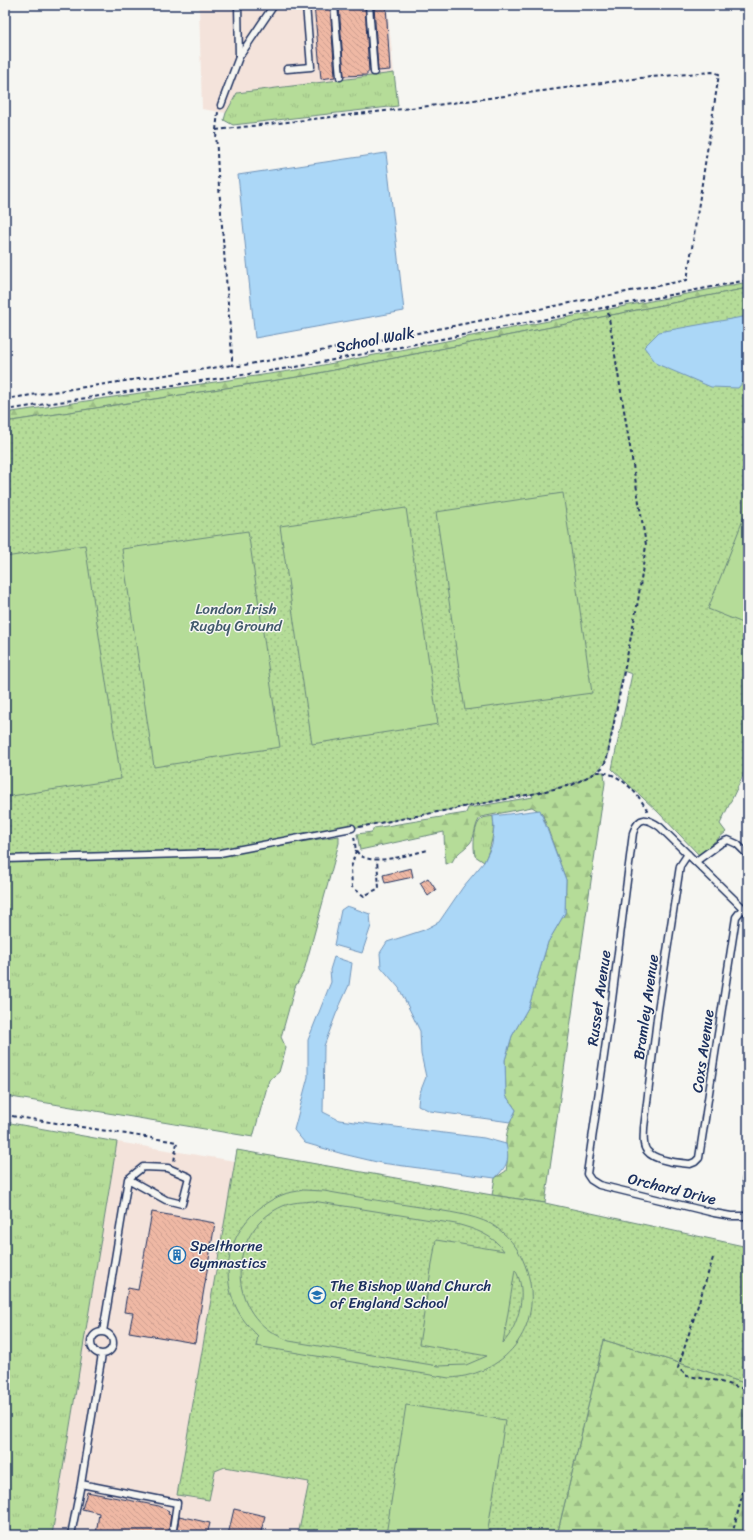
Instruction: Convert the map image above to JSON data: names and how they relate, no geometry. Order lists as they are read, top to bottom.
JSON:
{
  "streets": {
    "lane": [
      "Russet Avenue",
      "Bramley Avenue",
      "Coxs Avenue",
      "Orchard Drive"
    ],
    "path": ["School Walk"]
  },
  "crossings": [
    ["Russet Avenue", "Orchard Drive"],
    ["Bramley Avenue", "Coxs Avenue"]
  ],
  "parks": ["London Irish Rugby Ground"],
  "places": {
    "building": ["Spelthorne Gymnastics"],
    "school or university": ["The Bishop Wand Church of England School"]
  }
}
